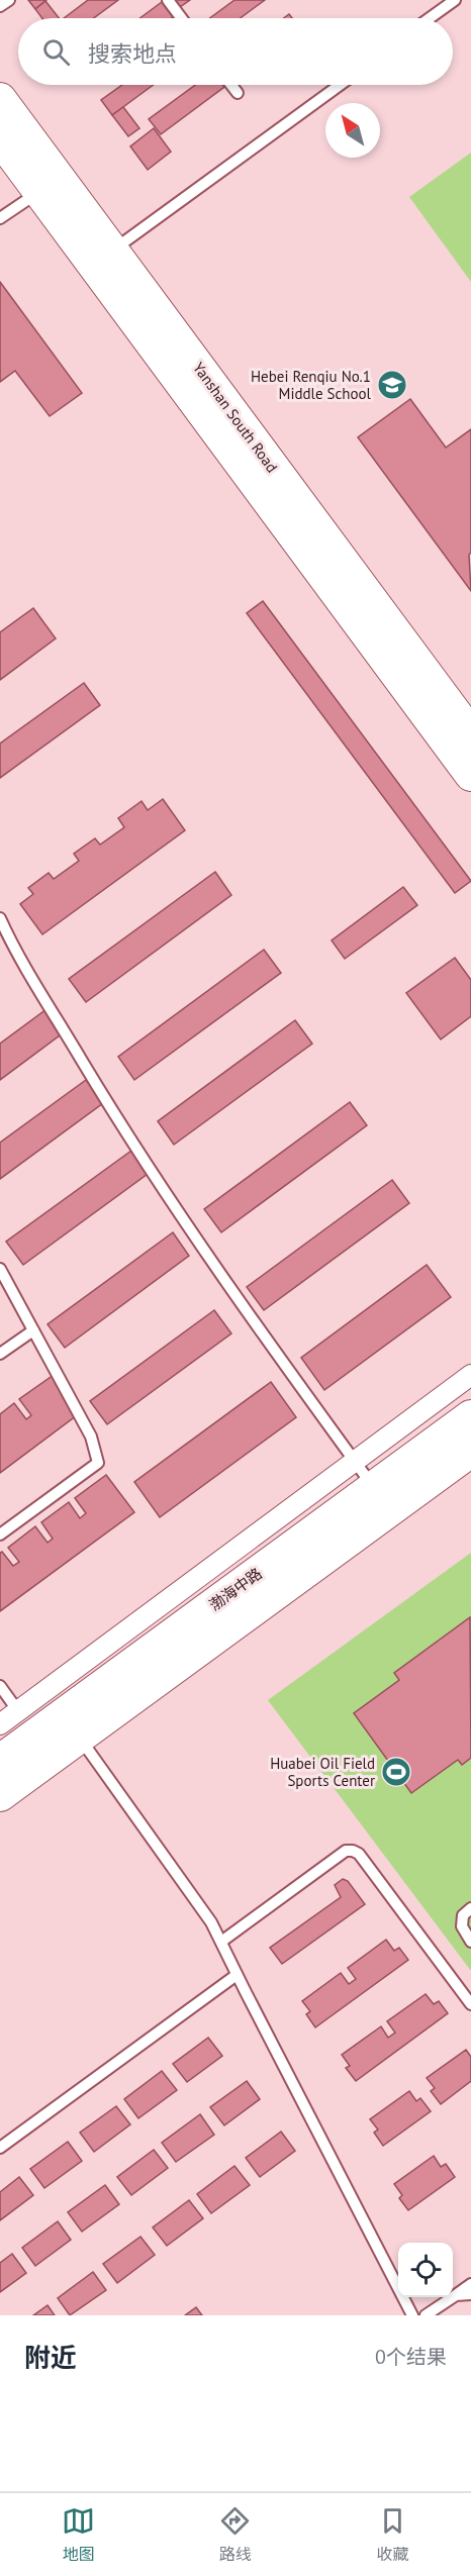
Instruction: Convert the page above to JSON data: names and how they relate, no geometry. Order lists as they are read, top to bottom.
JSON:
{
  "streets": {
    "main road": ["Yanshan South Road", "渤海中路"]
  },
  "places": {
    "school or university": ["Hebei Renqiu No.1 Middle School"],
    "sports": ["Huabei Oil Field Sports Center"]
  },
  "north": "top left",
  "page": {
    "search": "搜索地点",
    "heading": ["附近", "0个结果"],
    "nav": ["地图", "路线", "收藏"]
  }
}
